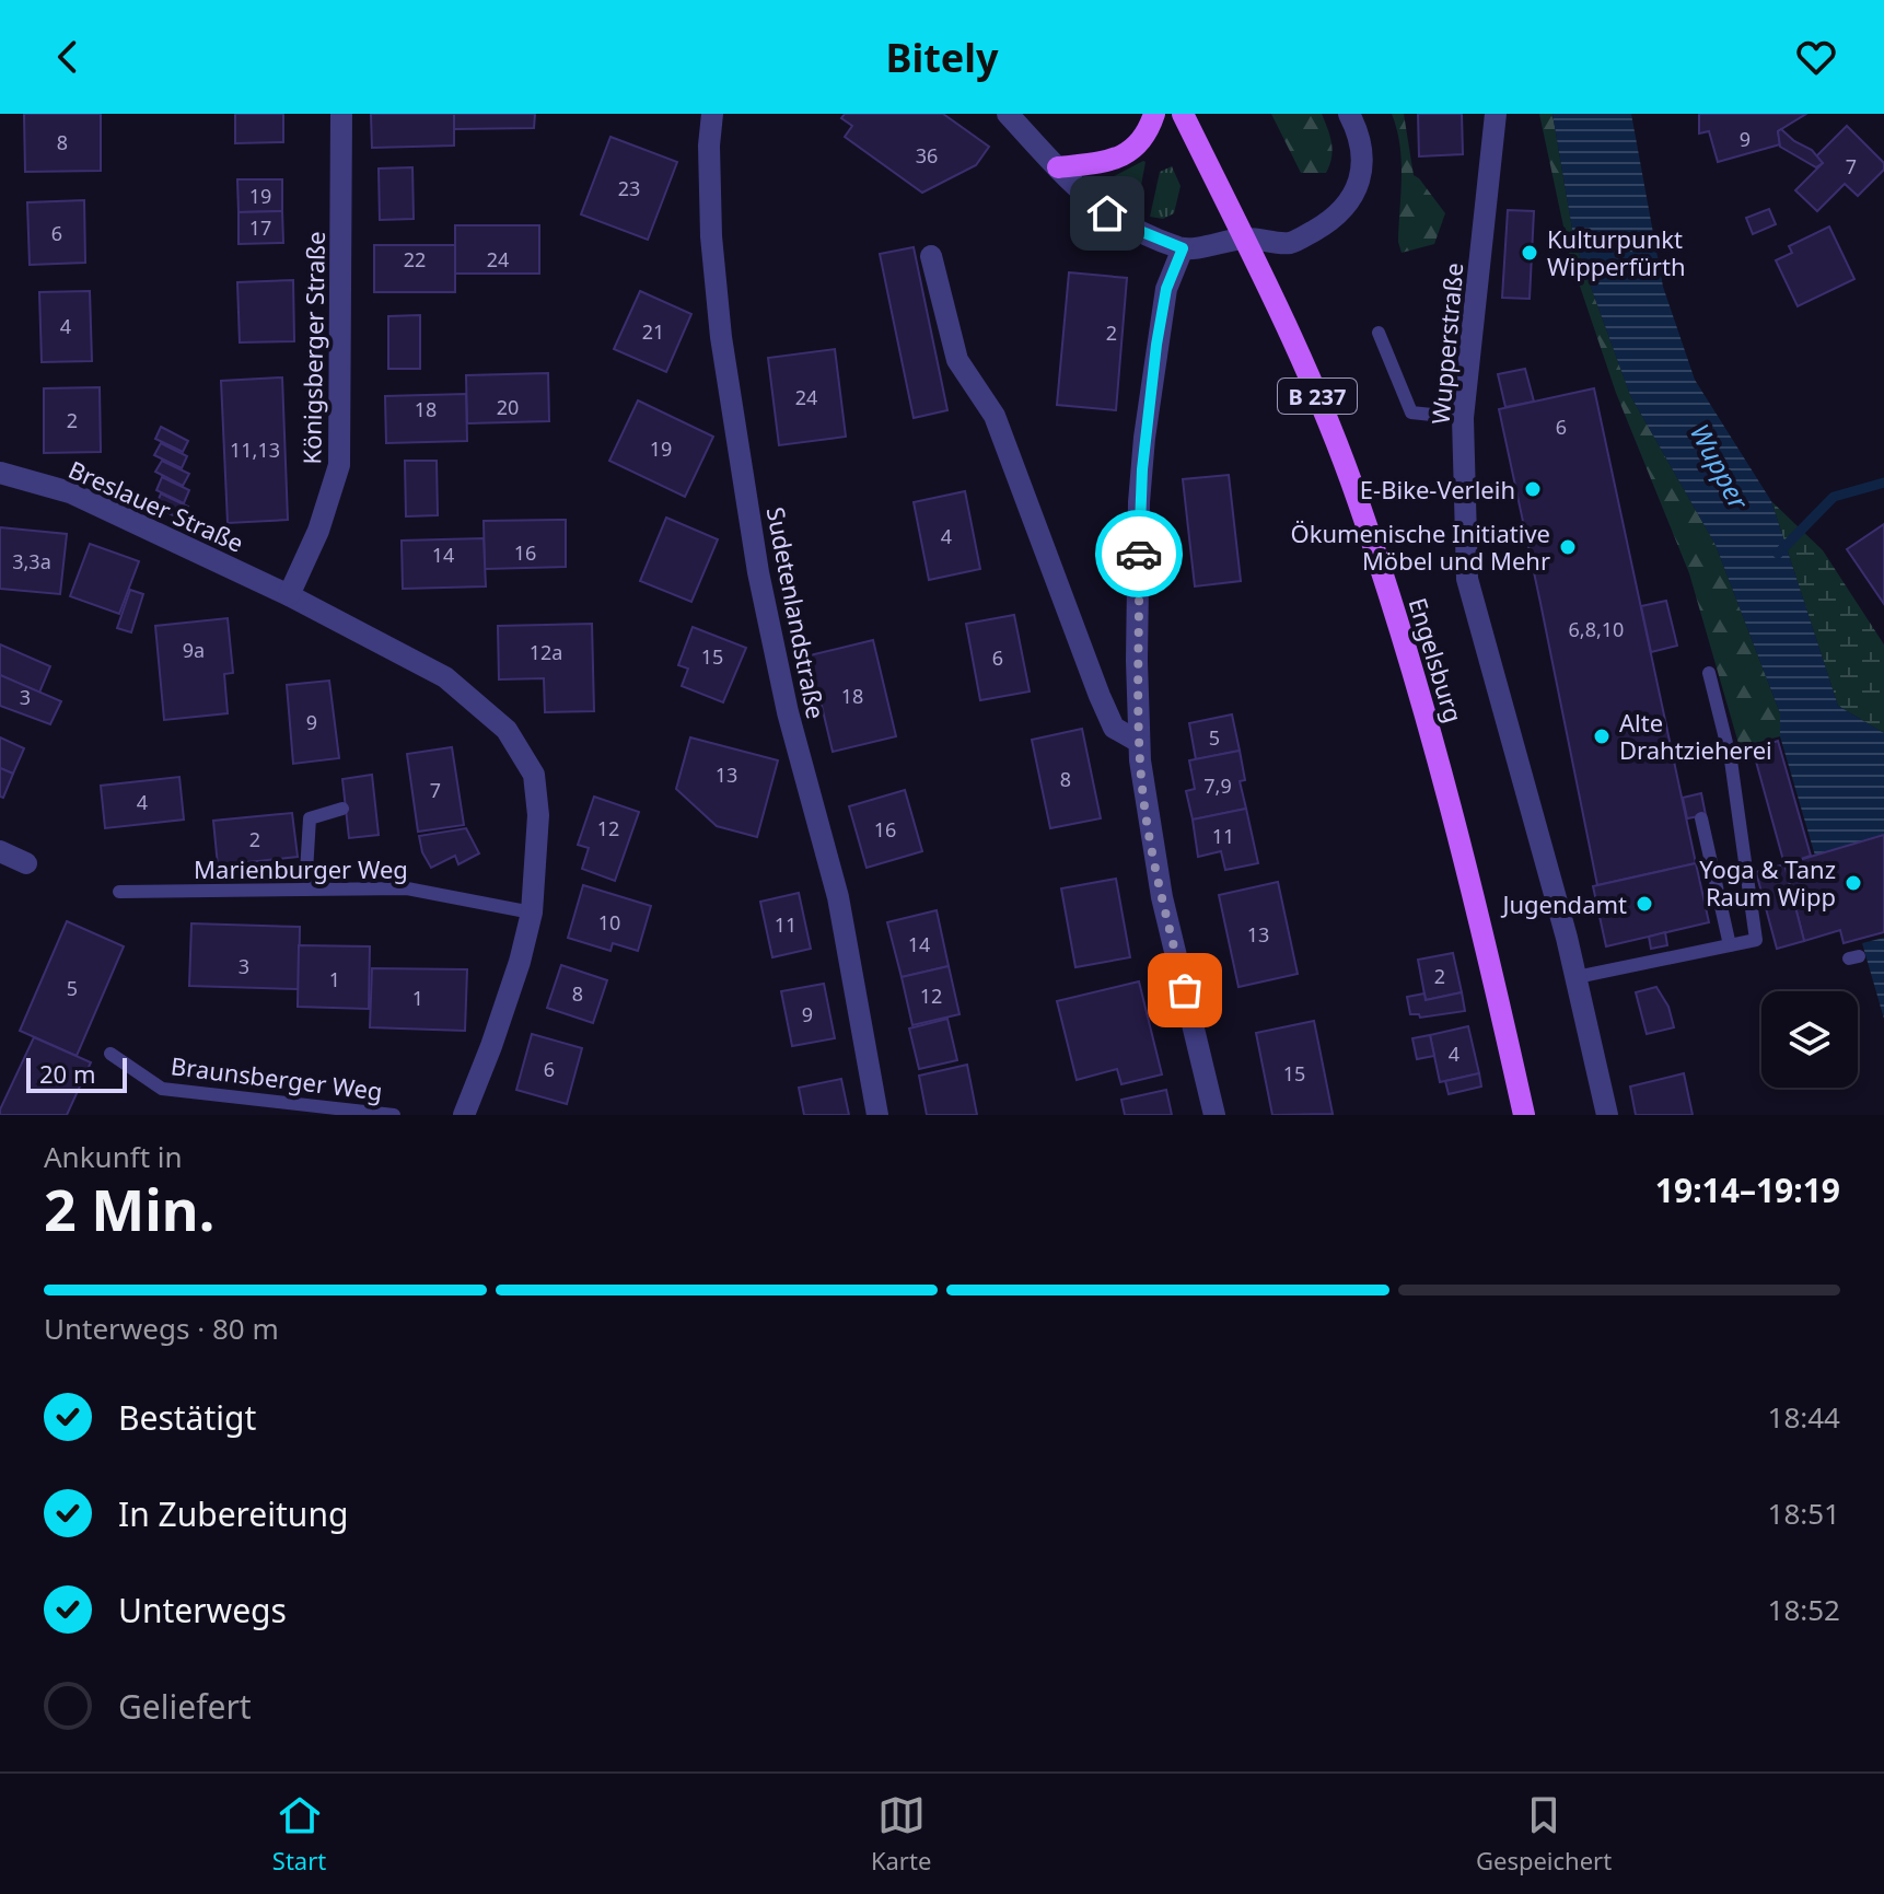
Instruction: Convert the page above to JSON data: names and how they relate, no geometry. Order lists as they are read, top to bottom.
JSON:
{
  "streets": {
    "main road": ["B 237", "Engelsburg"],
    "street": [
      "Wupperstraße",
      "Königsberger Straße",
      "Breslauer Straße",
      "Sudetenlandstraße"
    ],
    "lane": ["Marienburger Weg", "Braunsberger Weg"]
  },
  "crossings": [
    ["Königsberger Straße", "Breslauer Straße"],
    ["B 237", "Engelsburg"]
  ],
  "water": ["Wupper"],
  "places": [
    "Kulturpunkt Wipperfürth",
    "E-Bike-Verleih",
    "Ökumenische Initiative Möbel und Mehr",
    "Alte Drahtzieherei",
    "Yoga & Tanz Raum Wipp",
    "Jugendamt"
  ],
  "house_numbers": [
    "9",
    "8",
    "36",
    "7",
    "23",
    "19",
    "17",
    "6",
    "22",
    "24",
    "4",
    "21",
    "2",
    "24",
    "20",
    "18",
    "2",
    "6",
    "19",
    "11,13",
    "4",
    "16",
    "14",
    "3,3a",
    "6,8,10",
    "9a",
    "12a",
    "15",
    "6",
    "18",
    "3",
    "9",
    "5",
    "13",
    "8",
    "7,9",
    "7",
    "4",
    "12",
    "16",
    "11",
    "2",
    "10",
    "11",
    "13",
    "14",
    "3",
    "2",
    "1",
    "5",
    "8",
    "12",
    "1",
    "9",
    "4",
    "6",
    "15"
  ],
  "scale_bar": "20 m",
  "page": {
    "header": "Bitely",
    "scale": "20 m",
    "heading": ["2 Min.", "Ankunft in", "19:14–19:19"],
    "bar": "Unterwegs · 80 m",
    "list": [
      ["Bestätigt", "18:44"],
      ["In Zubereitung", "18:51"],
      ["Unterwegs", "18:52"],
      "Geliefert"
    ],
    "tabs": ["Start", "Karte", "Gespeichert"]
  }
}
